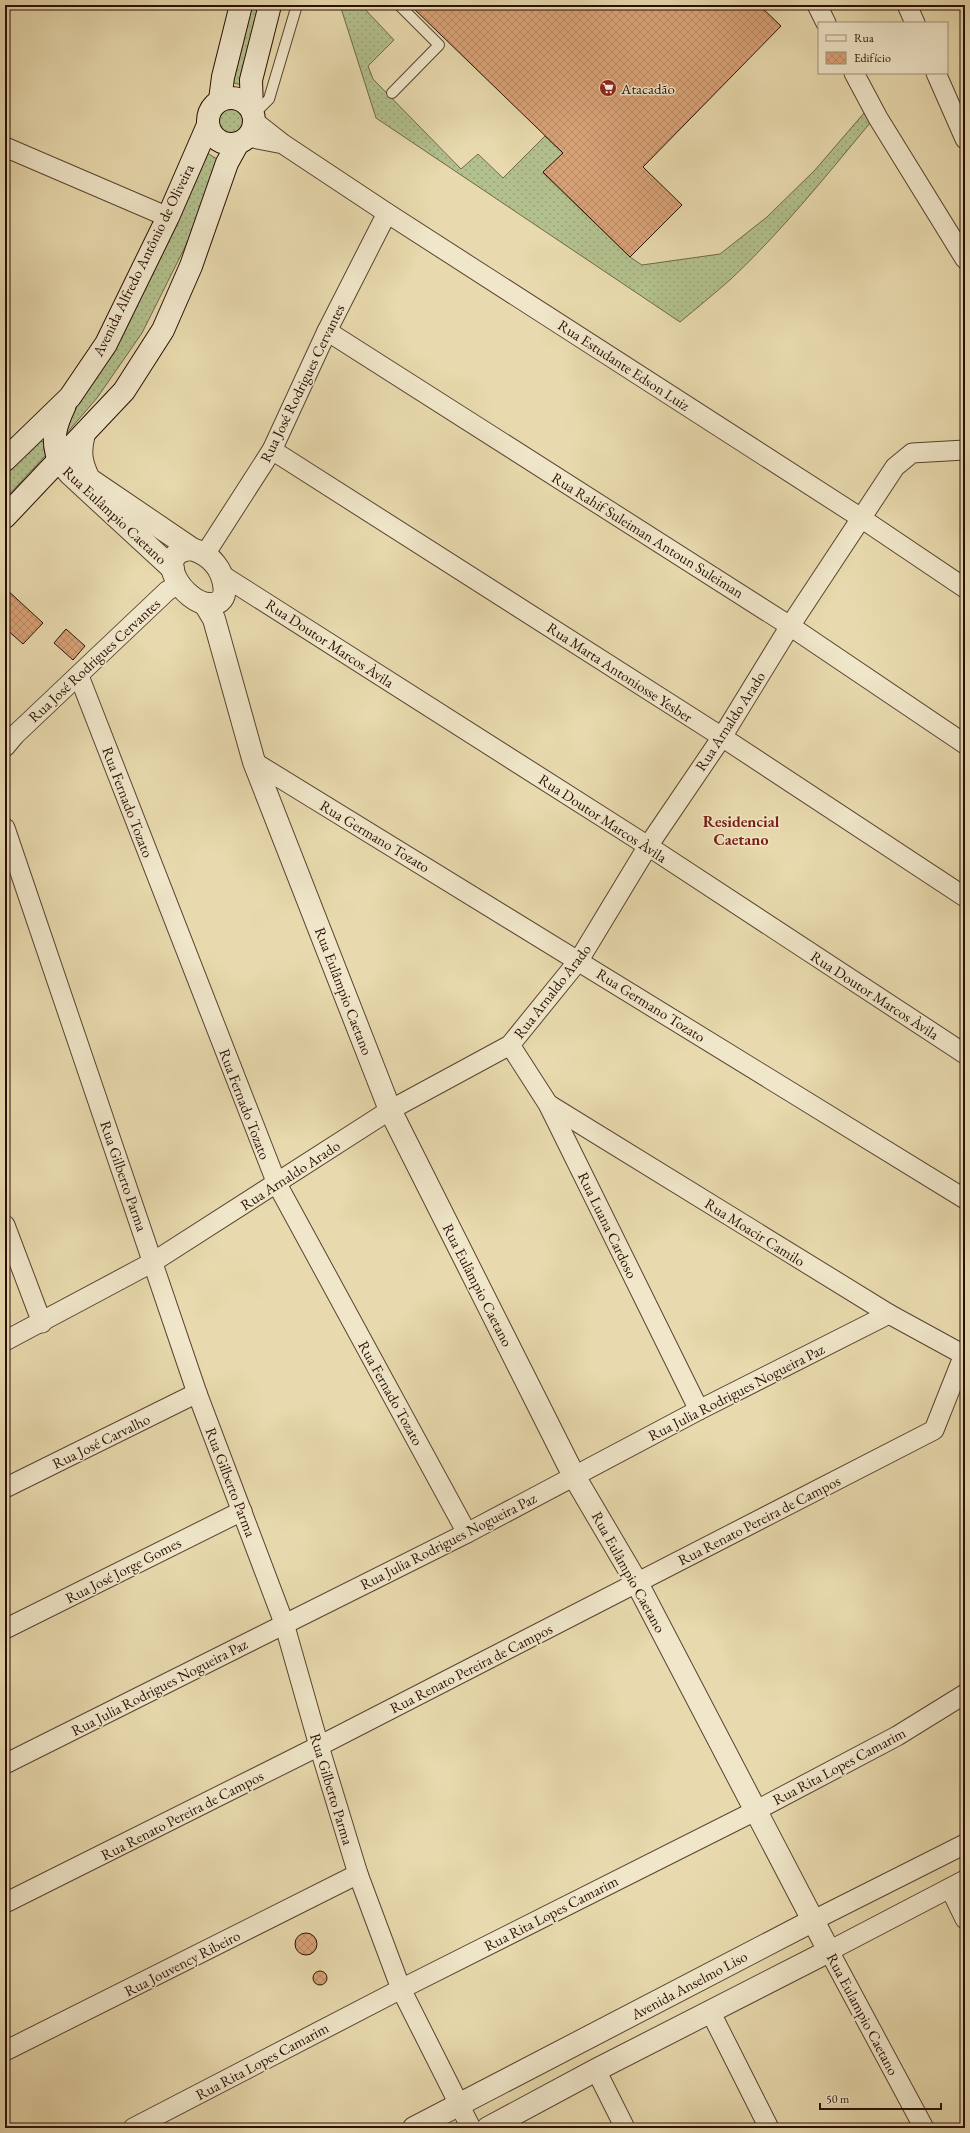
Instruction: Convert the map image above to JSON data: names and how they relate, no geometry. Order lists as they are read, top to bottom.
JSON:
{
  "streets": {
    "street": [
      "Avenida Alfredo Antônio de Oliveira",
      "Rua Estudante Edson Luiz",
      "Rua José Rodrigues Cervantes",
      "Rua Eulâmpio Caetano",
      "Rua Rahif Suleiman Antoun Suleiman",
      "Rua Doutor Marcos Àvila",
      "Rua Marta Antoniosse Yesber",
      "Rua Arnaldo Arado",
      "Rua Fernado Tozato",
      "Rua Germano Tozato",
      "Rua Gilberto Parma",
      "Rua Luana Cardoso",
      "Rua Moacir Camilo",
      "Rua Julia Rodrigues Nogueira Paz",
      "Rua José Carvalho",
      "Rua Renato Pereira de Campos",
      "Rua José Jorge Gomes",
      "Rua Rita Lopes Camarim",
      "Rua Jouvency Ribeiro",
      "Avenida Anselmo Liso",
      "Rua Eulampio Caetano"
    ]
  },
  "crossings": [
    ["Avenida Alfredo Antônio de Oliveira", "Rua Estudante Edson Luiz"],
    ["Rua Estudante Edson Luiz", "Rua José Rodrigues Cervantes"],
    ["Rua Estudante Edson Luiz", "Rua Arnaldo Arado"],
    ["Rua José Rodrigues Cervantes", "Rua Eulâmpio Caetano"],
    ["Rua José Rodrigues Cervantes", "Rua Rahif Suleiman Antoun Suleiman"],
    ["Rua José Rodrigues Cervantes", "Rua Doutor Marcos Àvila"],
    ["Rua José Rodrigues Cervantes", "Rua Marta Antoniosse Yesber"],
    ["Rua José Rodrigues Cervantes", "Rua Fernado Tozato"],
    ["Rua Eulâmpio Caetano", "Rua Doutor Marcos Àvila"],
    ["Rua Eulâmpio Caetano", "Rua Arnaldo Arado"],
    ["Rua Eulâmpio Caetano", "Rua Germano Tozato"],
    ["Rua Eulâmpio Caetano", "Rua Julia Rodrigues Nogueira Paz"],
    ["Rua Eulâmpio Caetano", "Rua Renato Pereira de Campos"],
    ["Rua Eulâmpio Caetano", "Rua Rita Lopes Camarim"],
    ["Rua Eulâmpio Caetano", "Avenida Anselmo Liso"],
    ["Rua Eulâmpio Caetano", "Rua Eulampio Caetano"],
    ["Rua Rahif Suleiman Antoun Suleiman", "Rua Arnaldo Arado"],
    ["Rua Doutor Marcos Àvila", "Rua Arnaldo Arado"],
    ["Rua Marta Antoniosse Yesber", "Rua Arnaldo Arado"],
    ["Rua Arnaldo Arado", "Rua Fernado Tozato"],
    ["Rua Arnaldo Arado", "Rua Germano Tozato"],
    ["Rua Arnaldo Arado", "Rua Gilberto Parma"],
    ["Rua Arnaldo Arado", "Rua Luana Cardoso"],
    ["Rua Fernado Tozato", "Rua Julia Rodrigues Nogueira Paz"],
    ["Rua Gilberto Parma", "Rua Julia Rodrigues Nogueira Paz"],
    ["Rua Gilberto Parma", "Rua José Carvalho"],
    ["Rua Gilberto Parma", "Rua Renato Pereira de Campos"],
    ["Rua Gilberto Parma", "Rua José Jorge Gomes"],
    ["Rua Gilberto Parma", "Rua Rita Lopes Camarim"],
    ["Rua Gilberto Parma", "Rua Jouvency Ribeiro"],
    ["Rua Gilberto Parma", "Avenida Anselmo Liso"],
    ["Rua Luana Cardoso", "Rua Moacir Camilo"],
    ["Rua Luana Cardoso", "Rua Julia Rodrigues Nogueira Paz"],
    ["Rua Moacir Camilo", "Rua Julia Rodrigues Nogueira Paz"],
    ["Rua Moacir Camilo", "Rua Renato Pereira de Campos"],
    ["Avenida Anselmo Liso", "Rua Eulampio Caetano"]
  ],
  "districts": ["Residencial Caetano"],
  "places": {
    "supermarket": ["Atacadão"]
  },
  "legend": ["Rua", "Edifício"],
  "scale_bar": "50 m"
}
